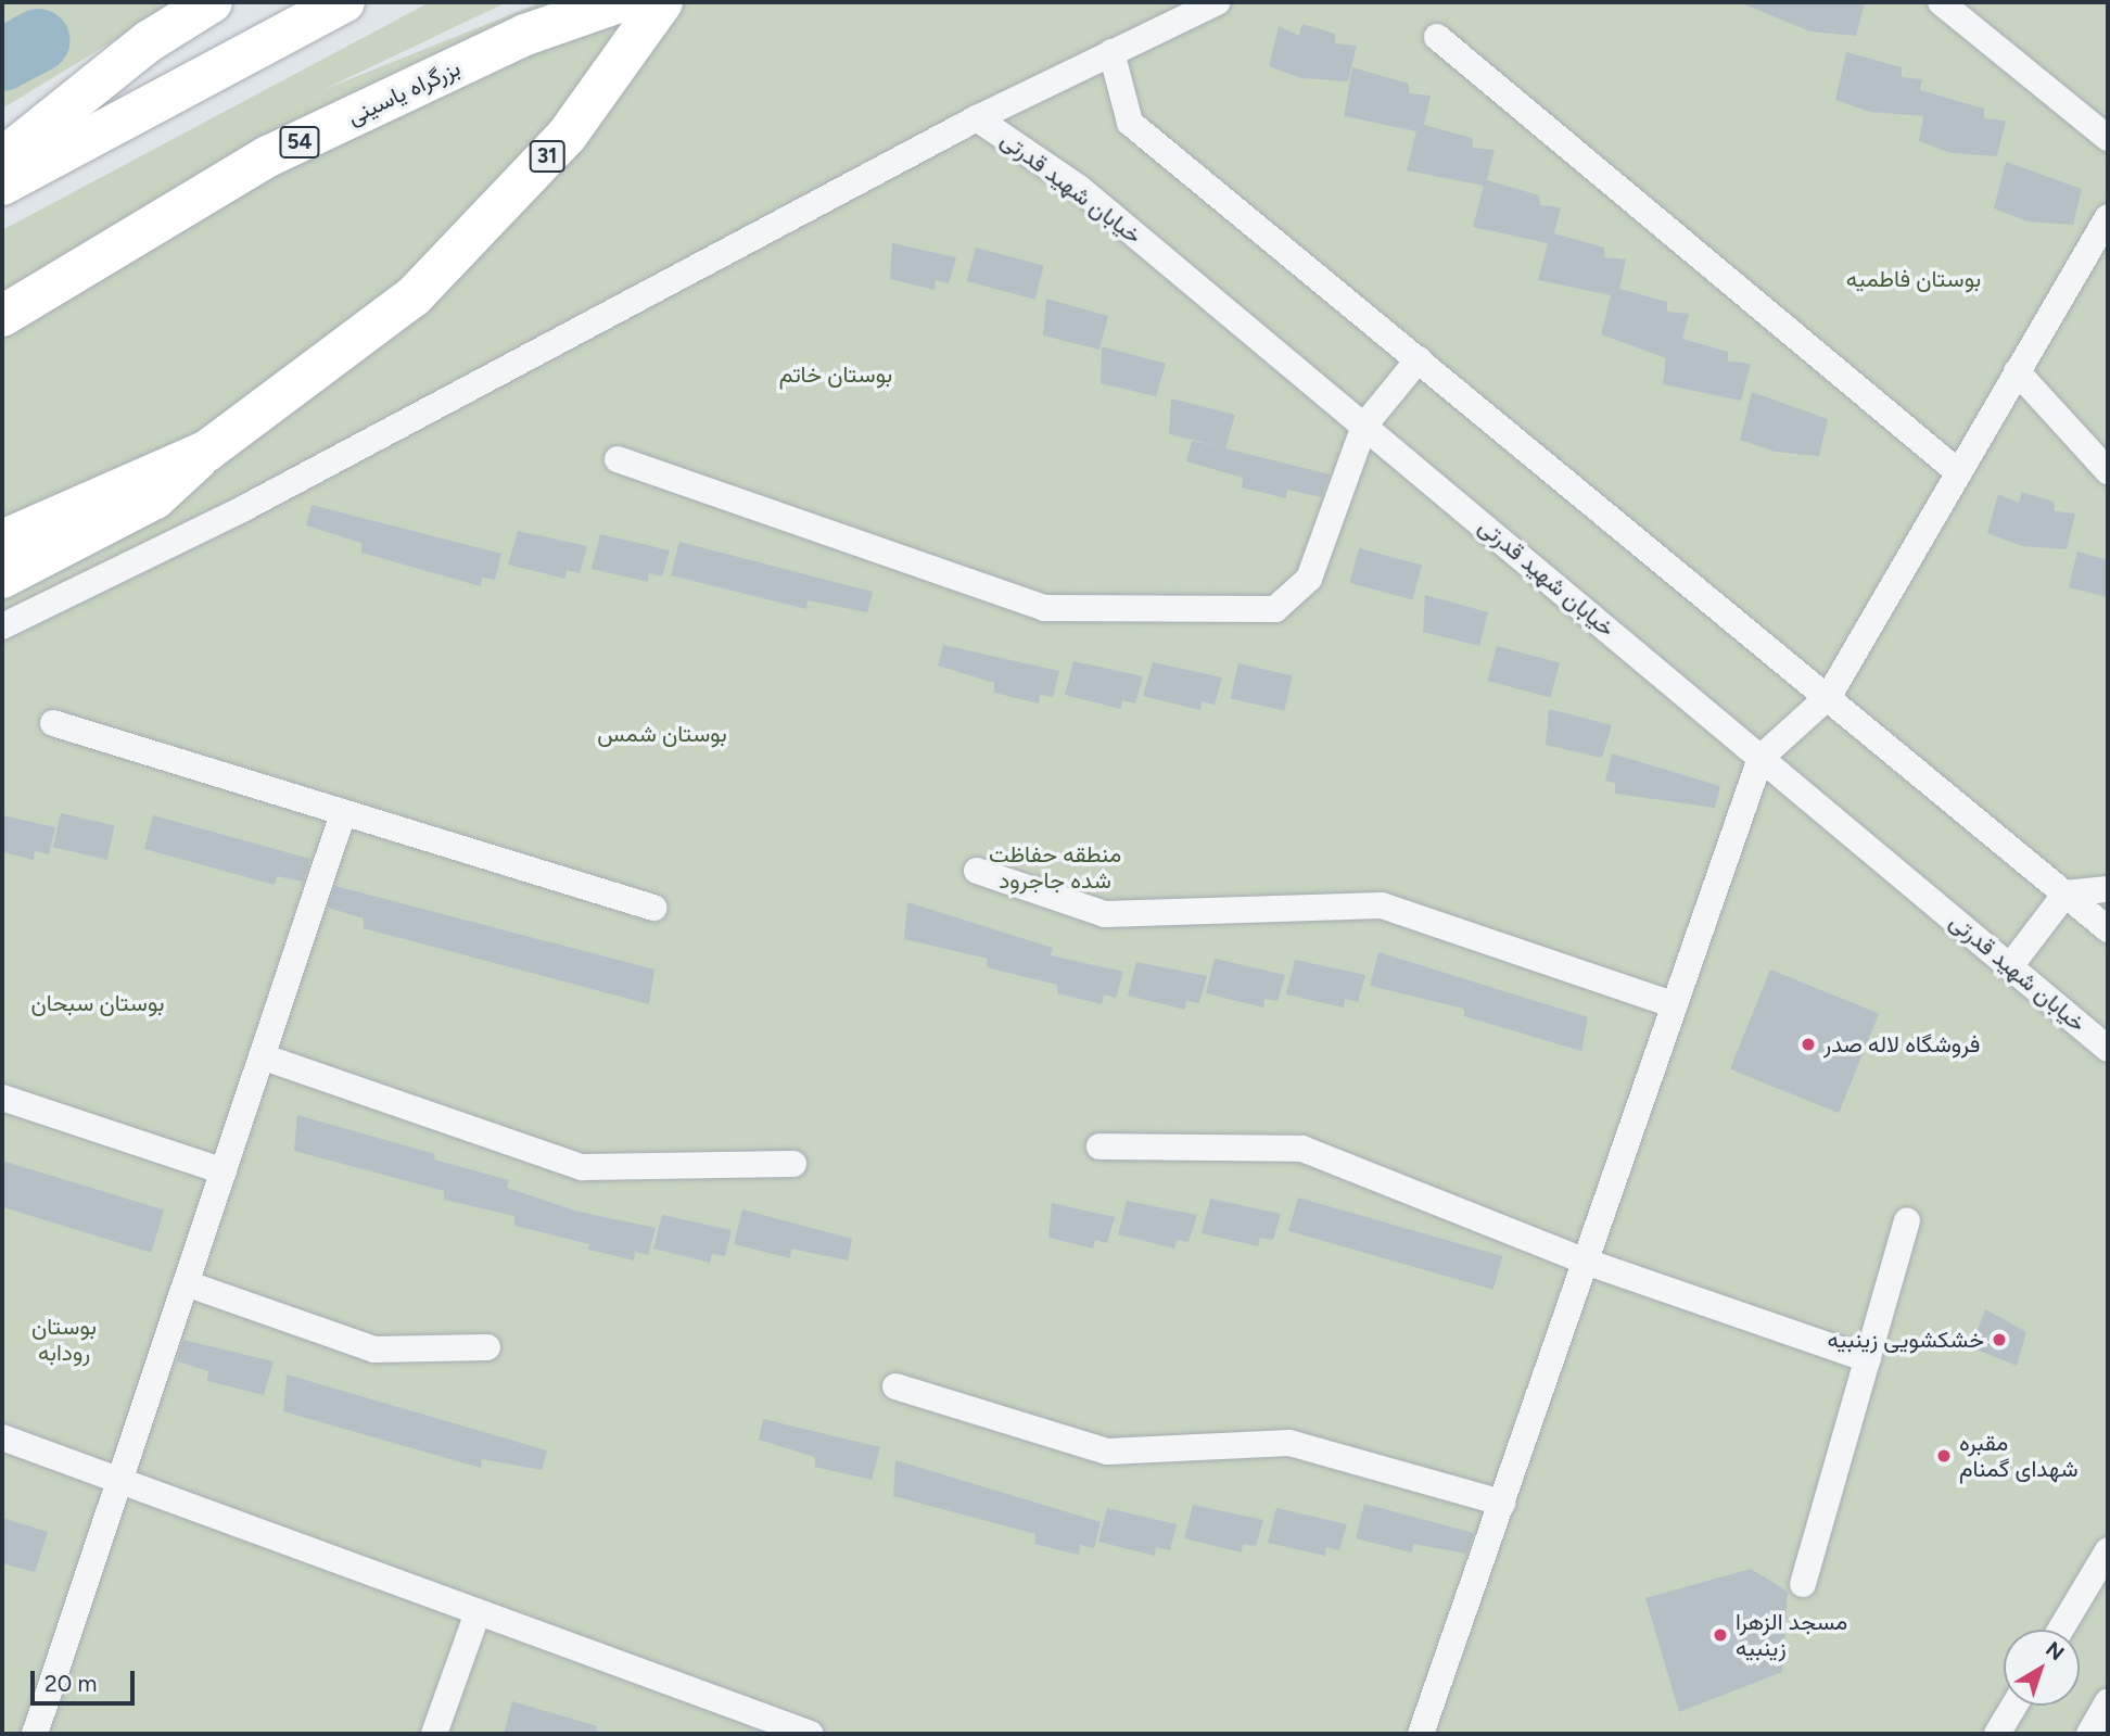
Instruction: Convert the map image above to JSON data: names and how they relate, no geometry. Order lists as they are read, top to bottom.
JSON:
{
  "streets": {
    "highway": ["بزرگراه یاسینی", "54", "31"],
    "street": ["خیابان شهید قدرتی"]
  },
  "parks": [
    "بوستان فاطمیه",
    "بوستان خاتم",
    "بوستان شمس",
    "منطقه حفاظت شده جاجرود",
    "بوستان سبحان",
    "بوستان رودابه"
  ],
  "places": [
    "فروشگاه لاله صدر",
    "خشکشویی زینبیه",
    "مقبره شهدای گمنام",
    "مسجد الزهرا زینبیه"
  ],
  "scale_bar": "20 m",
  "north": "top right"
}
